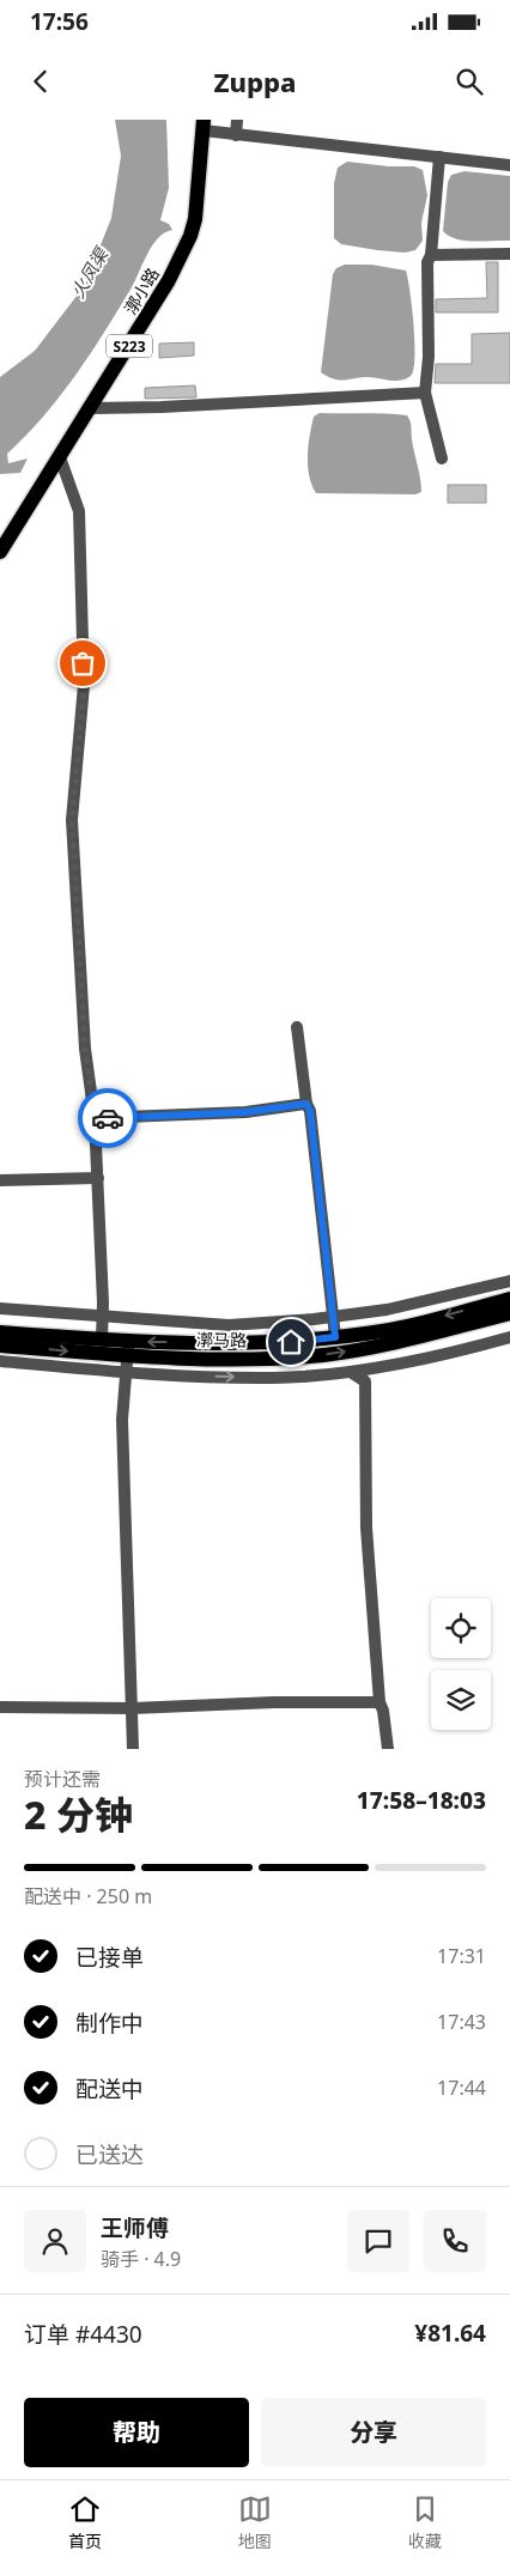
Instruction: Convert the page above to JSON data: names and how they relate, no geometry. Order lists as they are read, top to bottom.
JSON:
{
  "streets": {
    "main road": ["漷小路", "S223", "漷马路"]
  },
  "water": ["火凤渠"],
  "page": {
    "status": "17:56",
    "header": "Zuppa",
    "heading": ["2 分钟", "预计还需", "17:58–18:03"],
    "panel": [
      "王师傅",
      "骑手 · 4.9",
      "订单 #4430",
      "¥81.64"
    ],
    "bar": "配送中 · 250 m",
    "list": [
      ["已接单", "17:31"],
      ["制作中", "17:43"],
      ["配送中", "17:44"],
      "已送达"
    ],
    "buttons": ["帮助", "分享"],
    "tabs": ["首页", "地图", "收藏"]
  }
}
